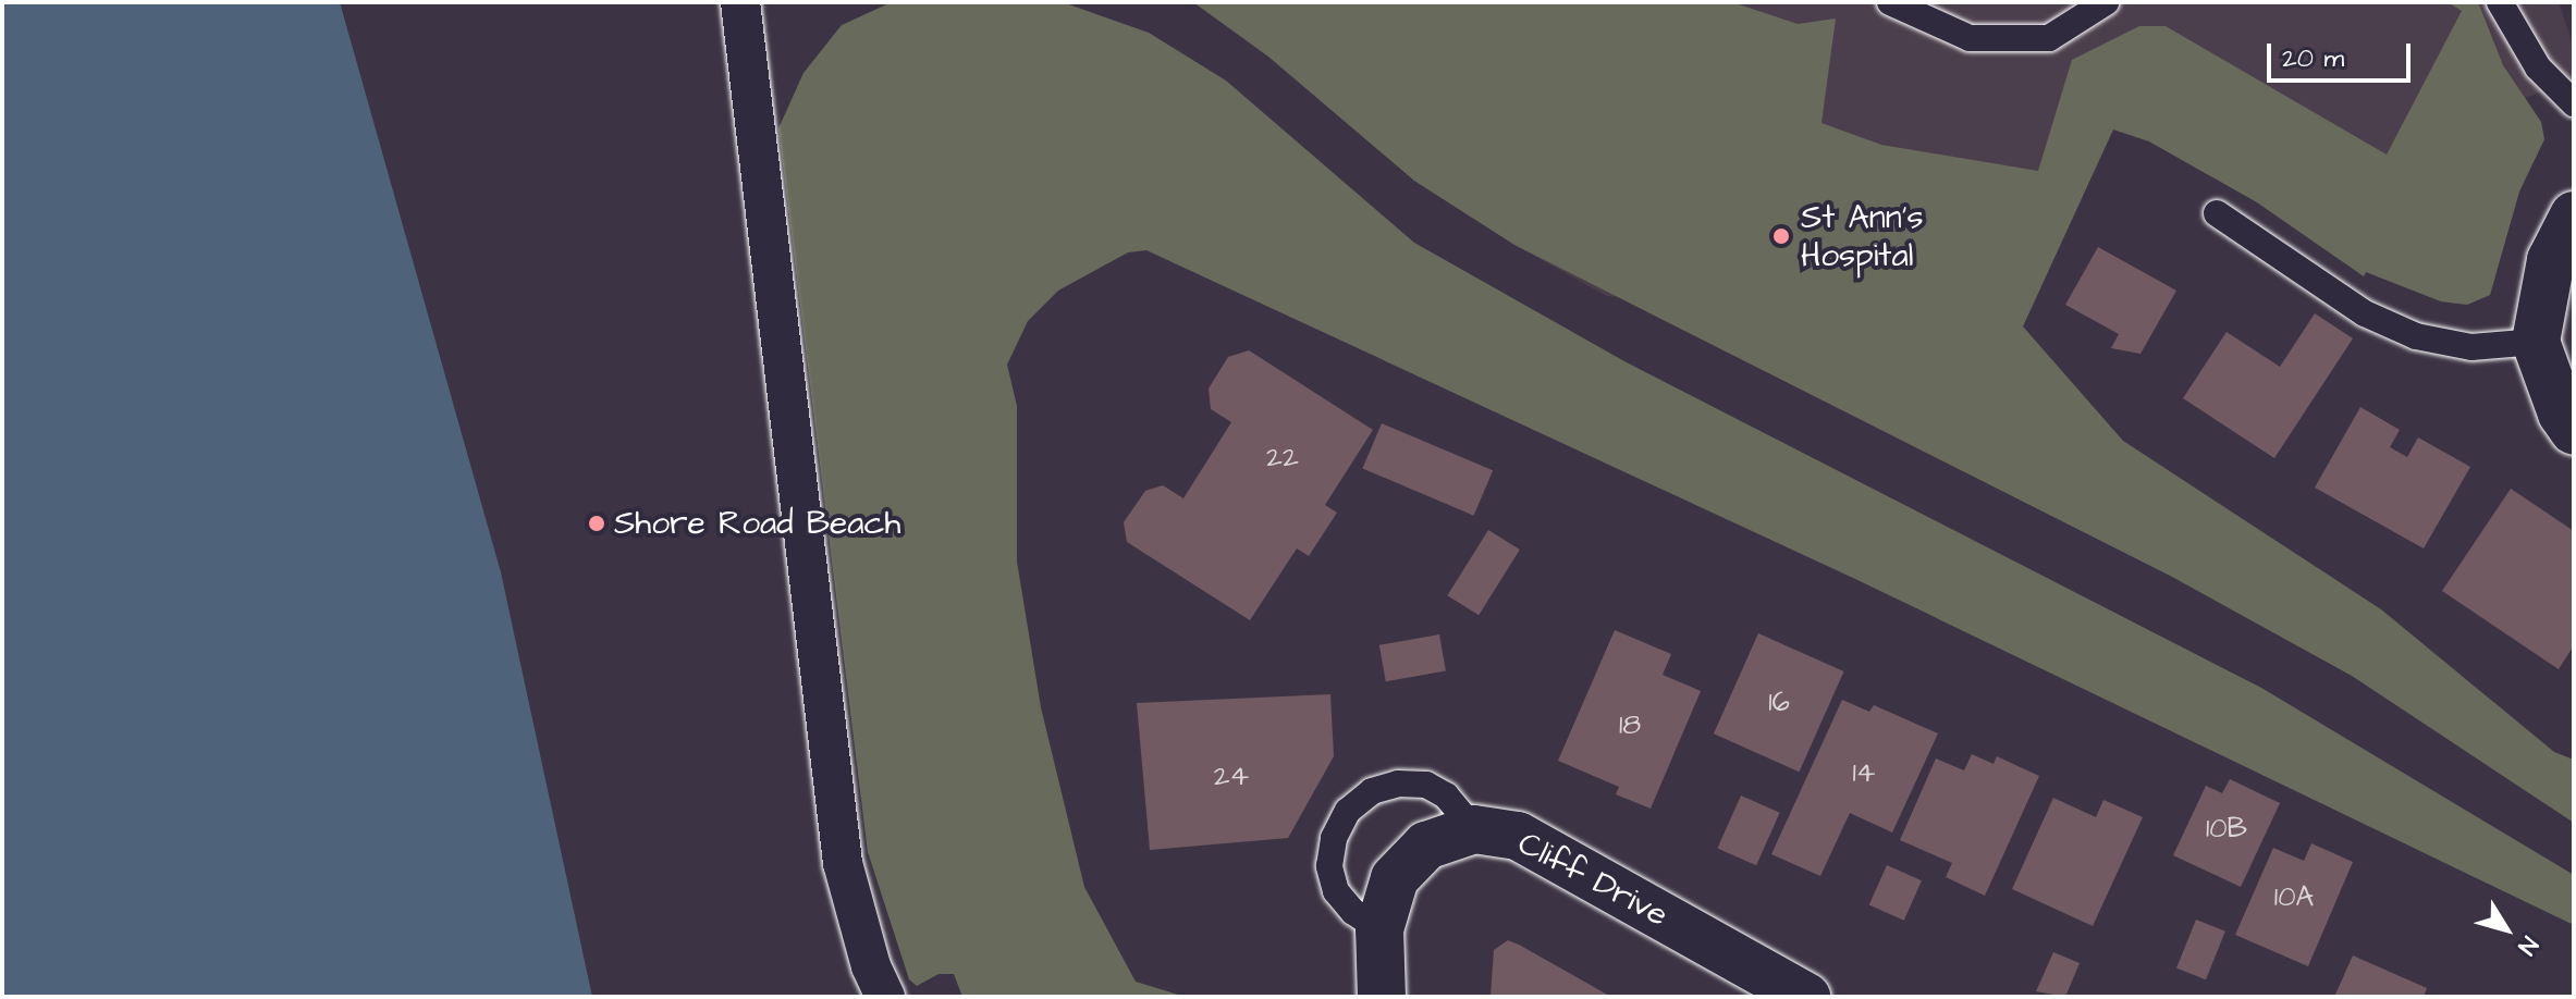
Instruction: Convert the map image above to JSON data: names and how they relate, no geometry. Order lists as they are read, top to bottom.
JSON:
{
  "streets": {
    "street": ["Cliff Drive"]
  },
  "places": ["St Ann's Hospital", "Shore Road Beach"],
  "house_numbers": [
    "22",
    "16",
    "18",
    "14",
    "24",
    "10B",
    "10A"
  ],
  "scale_bar": "20 m",
  "north": "bottom right"
}
